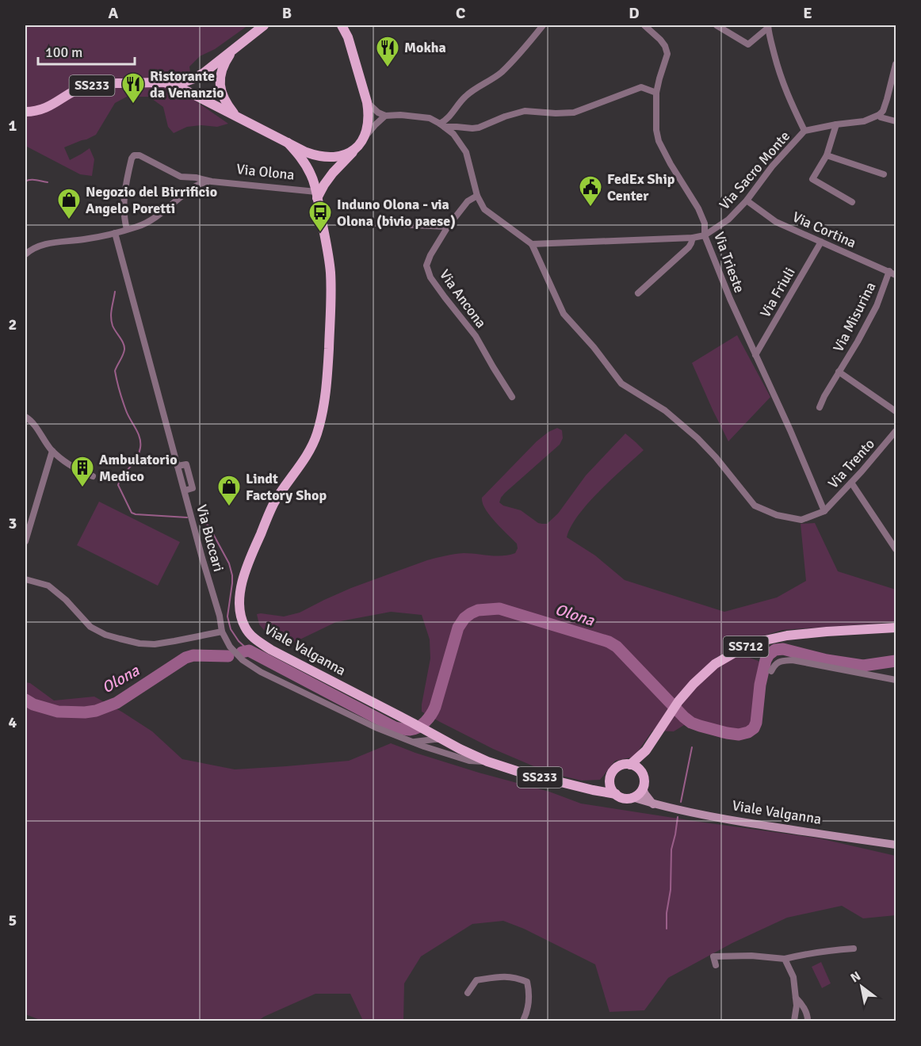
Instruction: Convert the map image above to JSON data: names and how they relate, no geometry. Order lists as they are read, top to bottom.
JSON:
{
  "streets": {
    "main road": ["SS233", "SS712", "Viale Valganna"],
    "street": [
      "Via Sacro Monte",
      "Via Olona",
      "Via Cortina",
      "Via Trieste",
      "Via Friuli",
      "Via Ancona",
      "Via Misurina",
      "Via Trento",
      "Via Buccari"
    ]
  },
  "crossings": [
    ["SS233", "Viale Valganna"],
    ["Via Sacro Monte", "Via Cortina"],
    ["Via Sacro Monte", "Via Trieste"],
    ["Via Olona", "Via Buccari"],
    ["Via Olona", "Viale Valganna"],
    ["Via Cortina", "Via Friuli"],
    ["Via Cortina", "Via Misurina"],
    ["Via Trieste", "Via Friuli"],
    ["Via Trieste", "Via Trento"],
    ["Via Buccari", "Viale Valganna"],
    ["SS712", "Viale Valganna"]
  ],
  "water": ["Olona"],
  "places": {
    "restaurant": ["Mokha", "Ristorante da Venanzio"],
    "public building": ["FedEx Ship Center"],
    "shop": ["Negozio del Birrificio Angelo Poretti", "Lindt Factory Shop"],
    "bus stop": ["Induno Olona - via Olona (bivio paese)"],
    "building": ["Ambulatorio Medico"]
  },
  "scale_bar": "100 m",
  "north": "top left",
  "grid": {
    "columns": [
      "A",
      "B",
      "C",
      "D",
      "E"
    ],
    "rows": [
      "1",
      "2",
      "3",
      "4",
      "5"
    ]
  }
}
